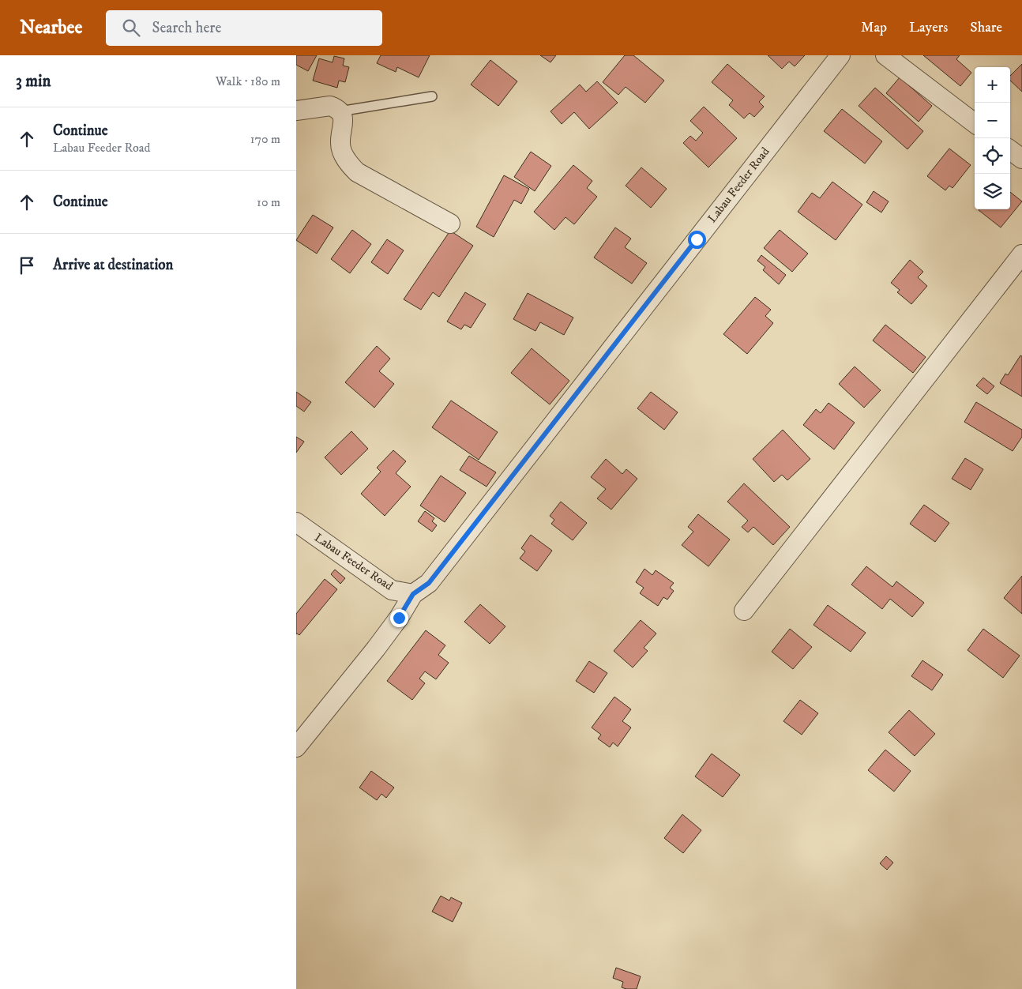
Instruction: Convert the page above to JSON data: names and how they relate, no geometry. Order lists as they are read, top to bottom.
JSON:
{
  "streets": {
    "street": ["Labau Feeder Road"]
  },
  "page": {
    "header": "Nearbee",
    "search": "Search here",
    "nav": ["Map", "Layers", "Share"],
    "heading": ["3 min", "Walk · 180 m"],
    "map_buttons": ["+", "−"],
    "list": [
      ["Continue", "Labau Feeder Road", "170 m"],
      ["Continue", "10 m"],
      "Arrive at destination"
    ]
  }
}
